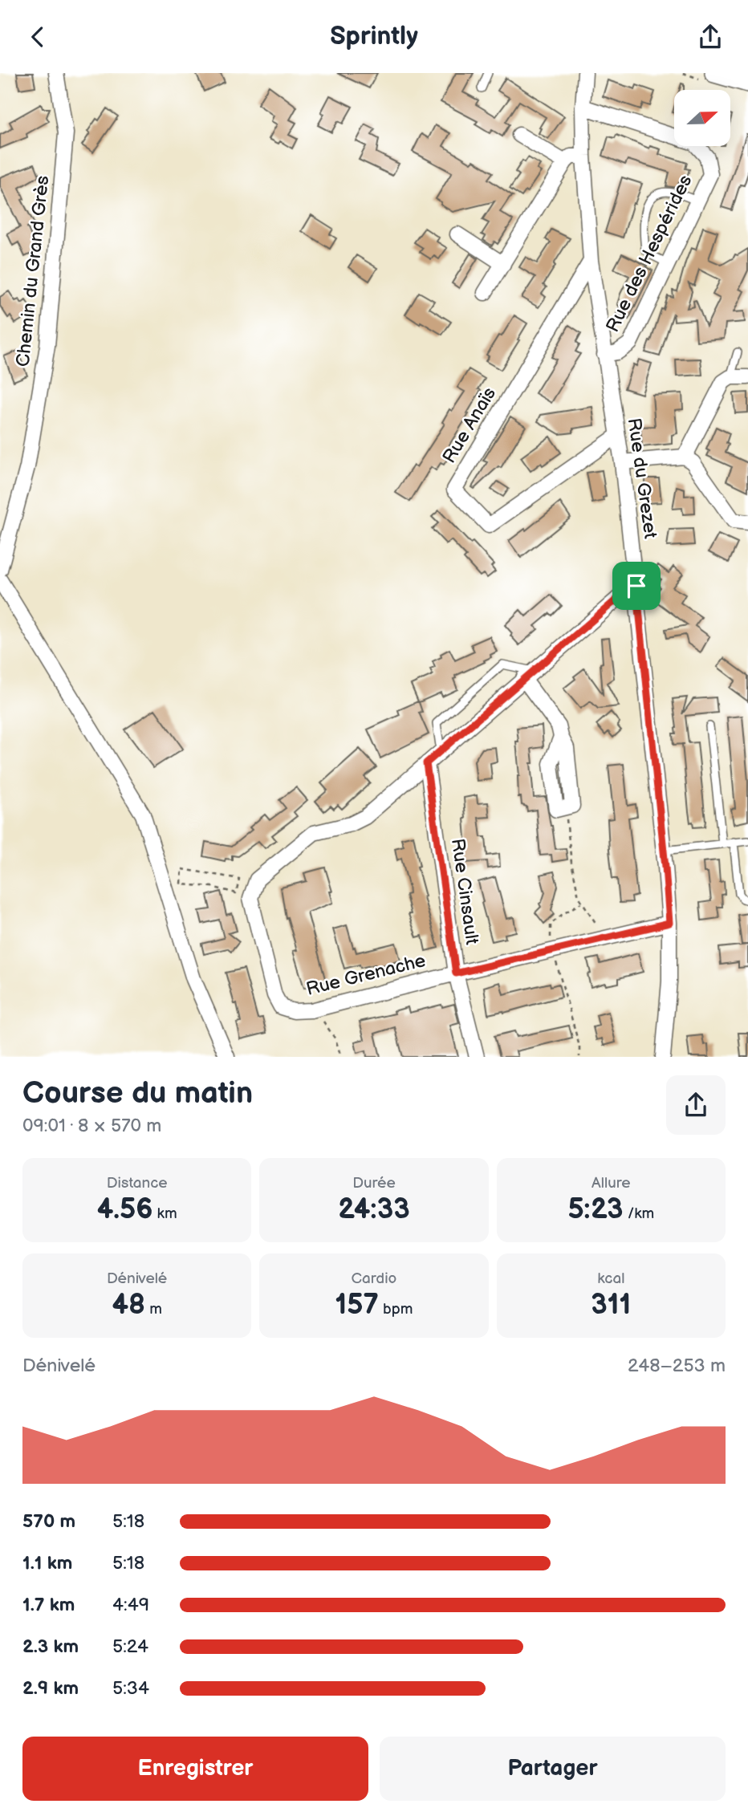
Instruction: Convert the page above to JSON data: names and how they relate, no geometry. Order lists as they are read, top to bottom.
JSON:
{
  "streets": {
    "street": [
      "Rue des Hespérides",
      "Chemin du Grand Grès",
      "Rue Anaïs",
      "Rue du Grezet",
      "Rue Cinsault",
      "Rue Grenache"
    ]
  },
  "crossings": [
    ["Rue des Hespérides", "Rue du Grezet"],
    ["Rue Anaïs", "Rue du Grezet"],
    ["Rue du Grezet", "Rue Grenache"],
    ["Rue Cinsault", "Rue Grenache"]
  ],
  "north": "right",
  "page": {
    "header": "Sprintly",
    "heading": ["Course du matin", "09:01 · 8 × 570 m"],
    "stats": [
      ["Distance", "4.56 km"],
      ["Durée", "24:33"],
      ["Allure", "5:23 /km"],
      ["Dénivelé", "48 m"],
      ["Cardio", "157 bpm"],
      ["kcal", "311"]
    ],
    "chart": ["Dénivelé", "248–253 m"],
    "list": [
      {
        "name": "570 m",
        "note": "5:18"
      },
      {
        "name": "1.1 km",
        "note": "5:18"
      },
      {
        "name": "1.7 km",
        "note": "4:49"
      },
      {
        "name": "2.3 km",
        "note": "5:24"
      },
      {
        "name": "2.9 km",
        "note": "5:34"
      }
    ],
    "buttons": ["Enregistrer", "Partager"]
  }
}
